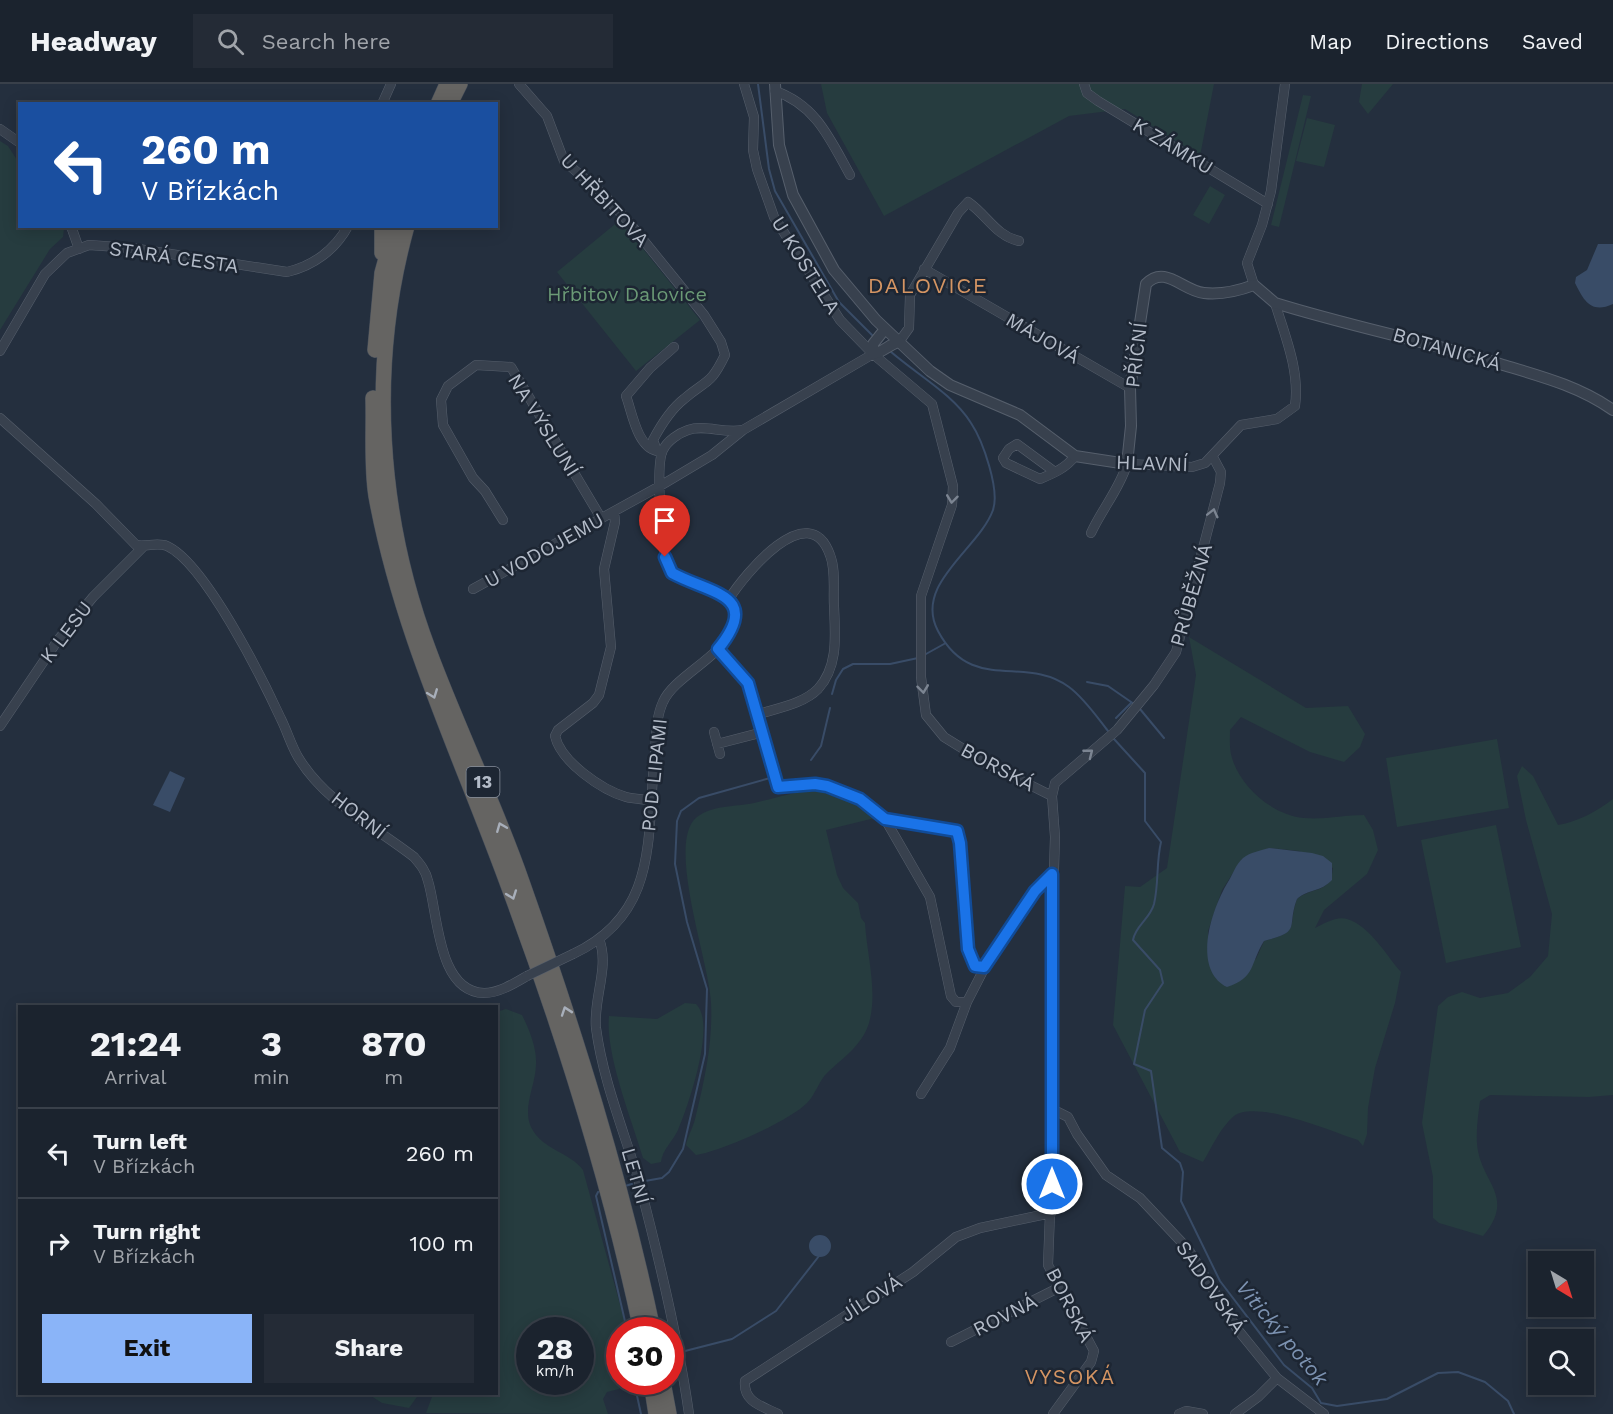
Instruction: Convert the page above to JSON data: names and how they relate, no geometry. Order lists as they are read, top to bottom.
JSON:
{
  "streets": {
    "highway": ["13"],
    "street": [
      "K ZÁMKU",
      "U HŘBITOVA",
      "STARÁ CESTA",
      "U KOSTELA",
      "MÁJOVÁ",
      "BOTANICKÁ",
      "PŘÍČNÍ",
      "NA VÝSLUNÍ",
      "HLAVNÍ",
      "U VODOJEMU",
      "PRŮBĚŽNÁ",
      "K LESU",
      "BORSKÁ",
      "POD LIPAMI",
      "HORNÍ",
      "LETNÍ",
      "SADOVSKÁ",
      "JÍLOVÁ",
      "ROVNÁ"
    ]
  },
  "crossings": [
    ["U KOSTELA", "U VODOJEMU"],
    ["U KOSTELA", "BORSKÁ"],
    ["MÁJOVÁ", "PŘÍČNÍ"],
    ["BOTANICKÁ", "HLAVNÍ"],
    ["PŘÍČNÍ", "HLAVNÍ"],
    ["NA VÝSLUNÍ", "U VODOJEMU"],
    ["HLAVNÍ", "PRŮBĚŽNÁ"],
    ["U VODOJEMU", "BORSKÁ"],
    ["PRŮBĚŽNÁ", "BORSKÁ"],
    ["K LESU", "HORNÍ"],
    ["BORSKÁ", "SADOVSKÁ"],
    ["BORSKÁ", "JÍLOVÁ"],
    ["BORSKÁ", "ROVNÁ"],
    ["POD LIPAMI", "HORNÍ"],
    ["POD LIPAMI", "LETNÍ"],
    ["HORNÍ", "LETNÍ"]
  ],
  "one_way": ["PRŮBĚŽNÁ", "BORSKÁ"],
  "districts": ["DALOVICE", "VYSOKÁ"],
  "water": ["Vitický potok"],
  "parks": ["Hřbitov Dalovice"],
  "north": "bottom right",
  "page": {
    "header": "Headway",
    "search": "Search here",
    "nav": ["Map", "Directions", "Saved"],
    "turn": ["260 m", "V Břízkách"],
    "eta": [
      "21:24",
      "Arrival",
      "3",
      "min",
      "870",
      "m"
    ],
    "list": [
      {
        "name": "Turn left",
        "note": "V Břízkách",
        "value": "260 m"
      },
      {
        "name": "Turn right",
        "note": "V Břízkách",
        "value": "100 m"
      }
    ],
    "buttons": ["Exit", "Share"],
    "speed": "28 km/h",
    "limit": "30"
  }
}
